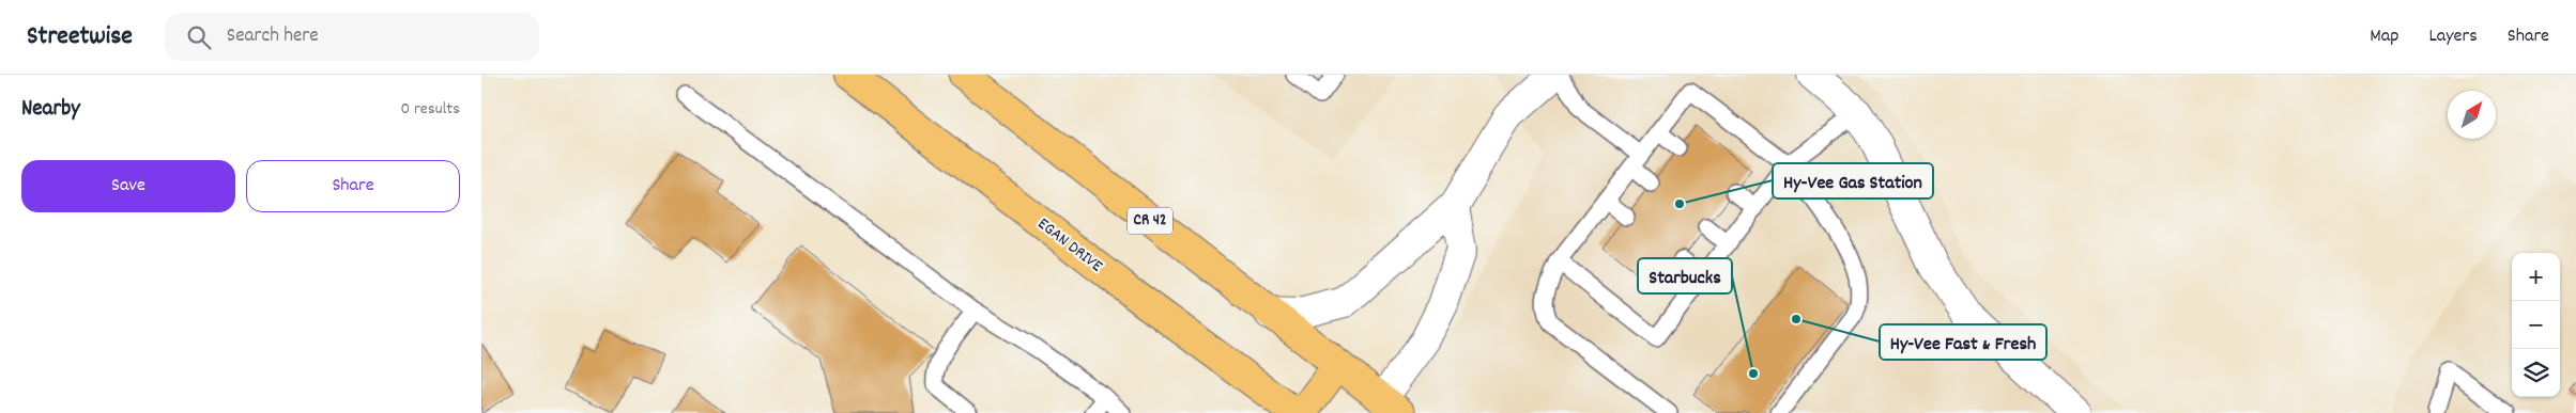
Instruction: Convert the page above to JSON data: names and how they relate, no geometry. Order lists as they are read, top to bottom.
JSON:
{
  "streets": {
    "highway": ["CR 42", "EGAN DRIVE"]
  },
  "places": ["Hy-Vee Gas Station", "Hy-Vee Fast & Fresh", "Starbucks"],
  "north": "top right",
  "page": {
    "header": "Streetwise",
    "search": "Search here",
    "nav": ["Map", "Layers", "Share"],
    "heading": ["Nearby", "0 results"],
    "buttons": ["Save", "Share"],
    "map_buttons": ["+", "−"]
  }
}
